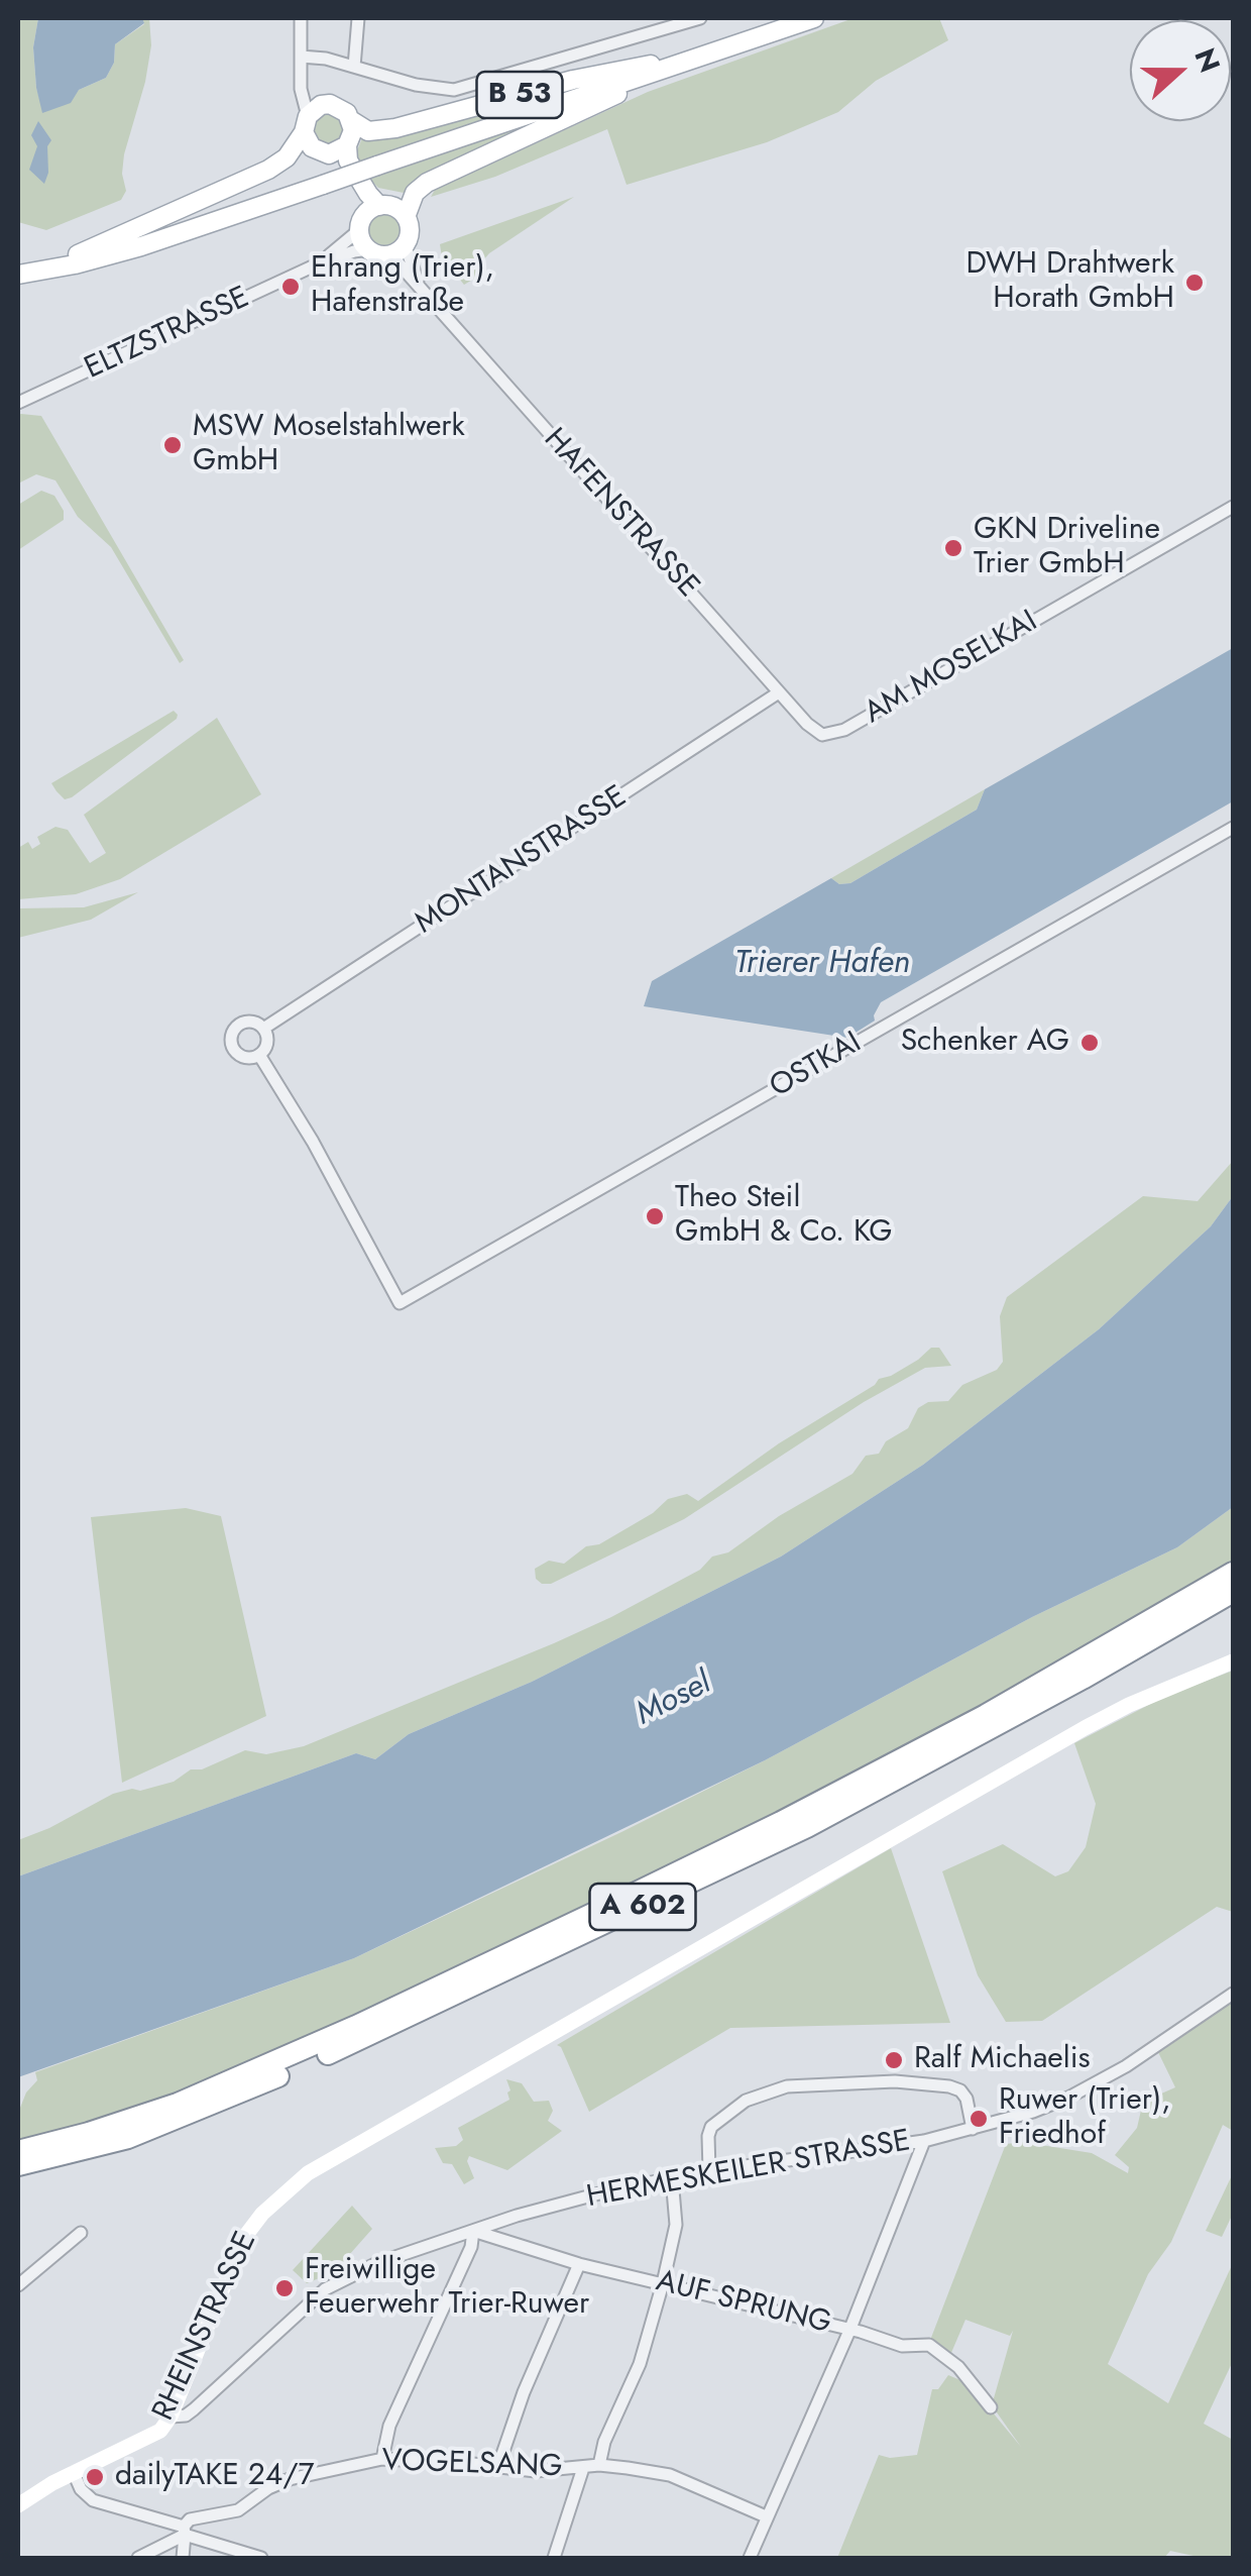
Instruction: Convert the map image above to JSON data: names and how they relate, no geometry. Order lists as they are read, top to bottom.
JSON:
{
  "streets": {
    "highway": ["A 602"],
    "main road": ["B 53", "RHEINSTRASSE"],
    "street": [
      "ELTZSTRASSE",
      "HAFENSTRASSE",
      "AM MOSELKAI",
      "MONTANSTRASSE",
      "OSTKAI",
      "HERMESKEILER STRASSE",
      "AUF SPRUNG",
      "VOGELSANG"
    ]
  },
  "crossings": [
    ["B 53", "ELTZSTRASSE"],
    ["B 53", "HAFENSTRASSE"],
    ["ELTZSTRASSE", "HAFENSTRASSE"],
    ["HAFENSTRASSE", "AM MOSELKAI"],
    ["HAFENSTRASSE", "MONTANSTRASSE"],
    ["MONTANSTRASSE", "OSTKAI"],
    ["HERMESKEILER STRASSE", "AUF SPRUNG"],
    ["HERMESKEILER STRASSE", "RHEINSTRASSE"]
  ],
  "water": ["Trierer Hafen", "Mosel"],
  "places": [
    "DWH Drahtwerk Horath GmbH",
    "Ehrang (Trier), Hafenstraße",
    "MSW Moselstahlwerk GmbH",
    "GKN Driveline Trier GmbH",
    "Schenker AG",
    "Theo Steil GmbH & Co. KG",
    "Ralf Michaelis",
    "Ruwer (Trier), Friedhof",
    "Freiwillige Feuerwehr Trier-Ruwer",
    "dailyTAKE 24/7"
  ],
  "north": "right"
}
